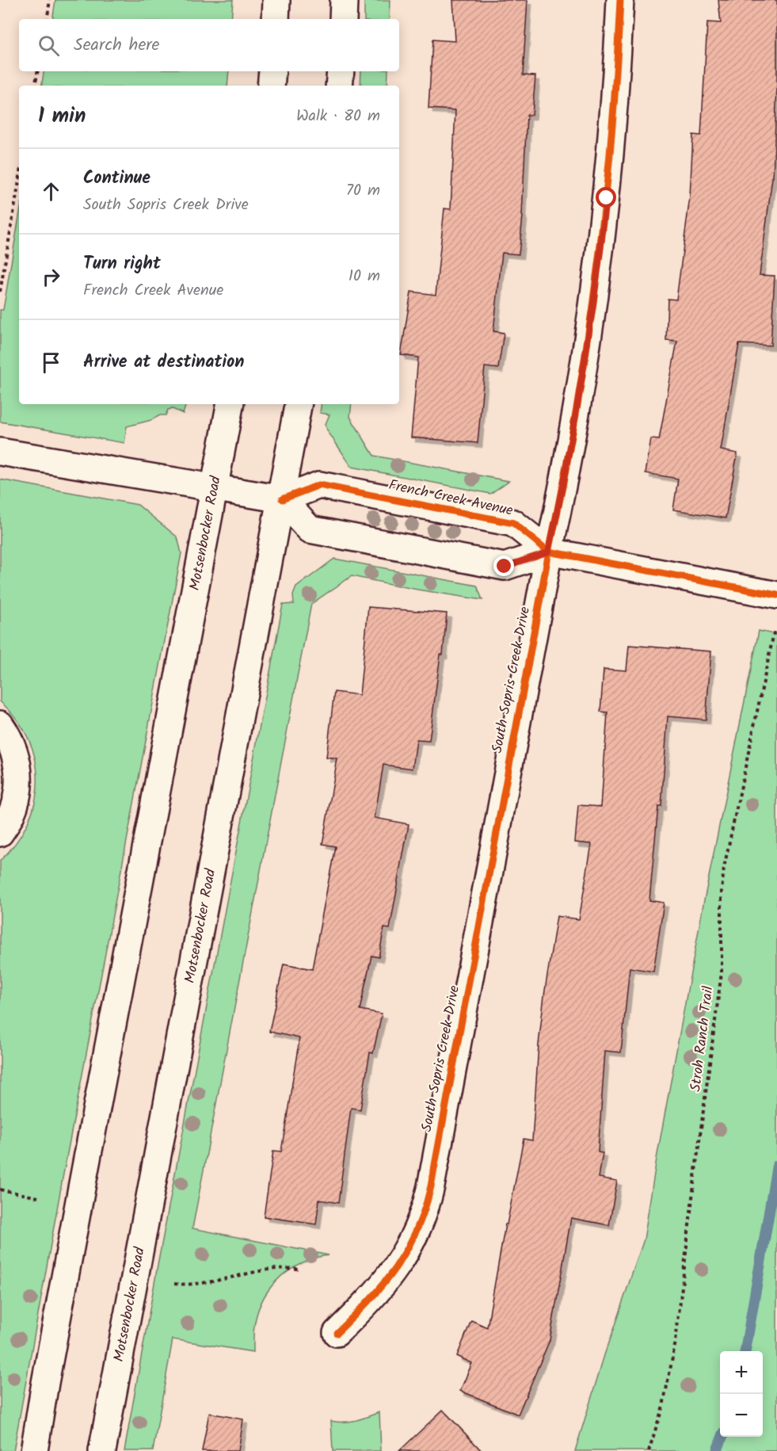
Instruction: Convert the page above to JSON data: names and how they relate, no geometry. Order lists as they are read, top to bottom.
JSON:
{
  "streets": {
    "street": ["French Creek Avenue", "Motsenbocker Road", "South Sopris Creek Drive"],
    "path": ["Stroh Ranch Trail"]
  },
  "crossings": [
    ["French Creek Avenue", "Motsenbocker Road"],
    ["French Creek Avenue", "South Sopris Creek Drive"]
  ],
  "page": {
    "search": "Search here",
    "heading": ["1 min", "Walk · 80 m"],
    "list": [
      ["Continue", "South Sopris Creek Drive", "70 m"],
      ["Turn right", "French Creek Avenue", "10 m"],
      "Arrive at destination"
    ],
    "map_buttons": ["+", "−"]
  }
}
